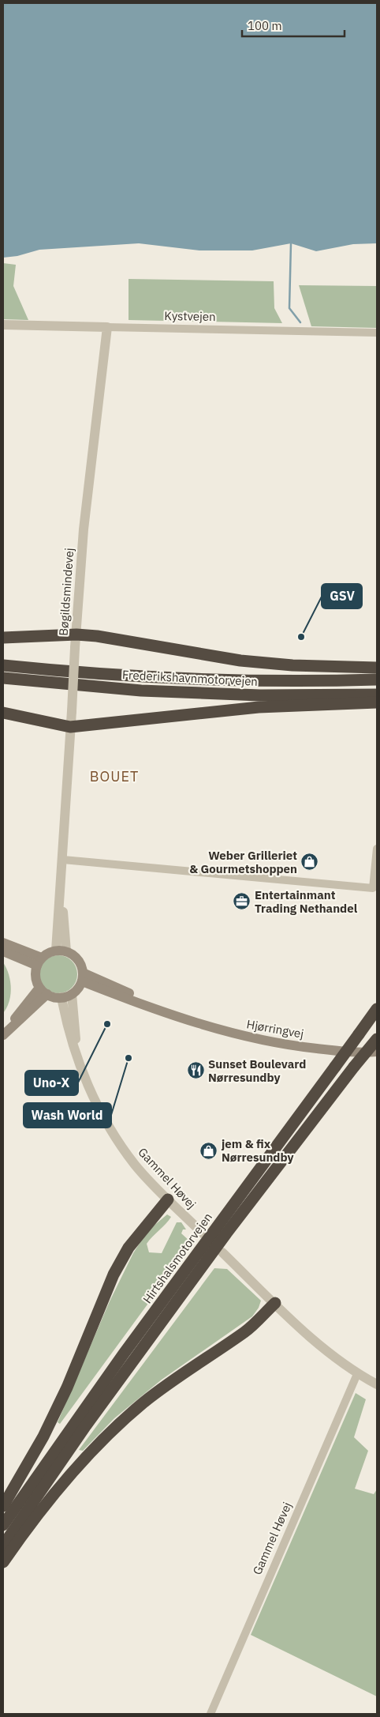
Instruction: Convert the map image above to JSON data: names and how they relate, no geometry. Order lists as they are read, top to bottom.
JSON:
{
  "streets": {
    "highway": ["Frederikshavnmotorvejen", "Hirtshalsmotorvejen"],
    "main road": ["Hjørringvej"],
    "street": ["Kystvejen", "Bøgildsmindevej", "Gammel Høvej"]
  },
  "crossings": [
    ["Kystvejen", "Bøgildsmindevej"],
    ["Bøgildsmindevej", "Hjørringvej"],
    ["Bøgildsmindevej", "Gammel Høvej"],
    ["Hjørringvej", "Gammel Høvej"]
  ],
  "districts": ["BOUET"],
  "places": {
    "other": ["GSV", "Uno-X", "Wash World"],
    "shop": ["Weber Grilleriet & Gourmetshoppen", "jem & fix Nørresundby"],
    "office": ["Entertainmant Trading Nethandel"],
    "restaurant": ["Sunset Boulevard Nørresundby"]
  },
  "scale_bar": "100 m"
}
